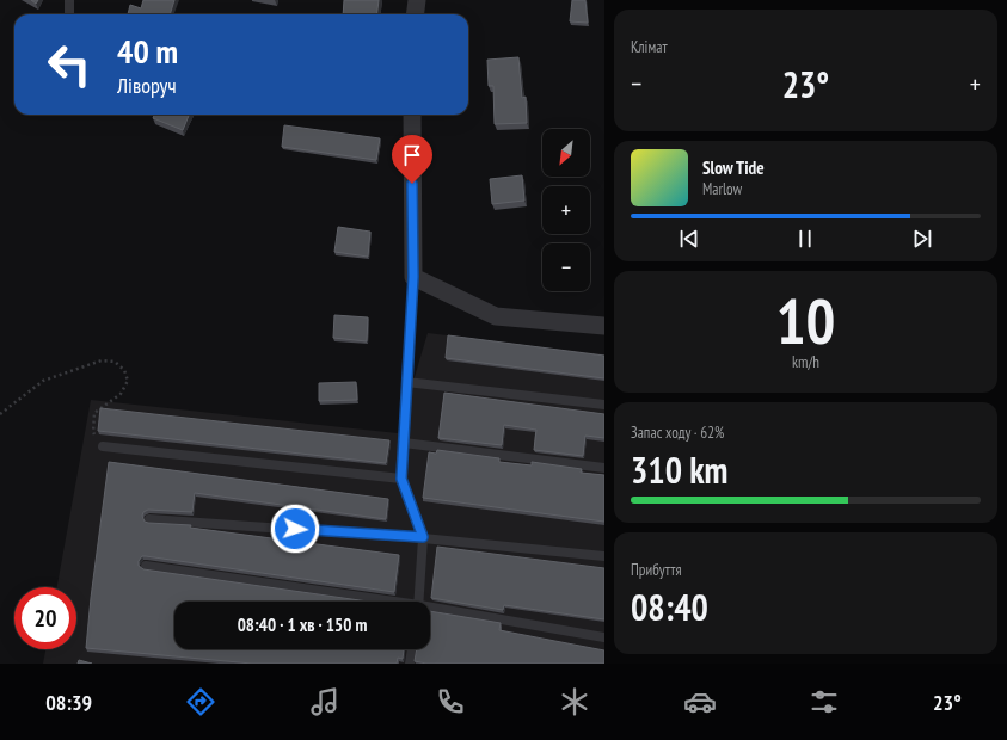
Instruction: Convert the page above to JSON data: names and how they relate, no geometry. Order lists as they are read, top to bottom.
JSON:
{
  "north": "bottom left",
  "page": {
    "tile": [
      "Клімат",
      ["10", "km/h"],
      ["Запас ходу · 62%", "310 km"],
      ["Прибуття", "08:40"]
    ],
    "turn": ["40 m", "Ліворуч"],
    "heat": ["−", "23°", "+"],
    "map_buttons": ["+", "−"],
    "song": ["Slow Tide", "Marlow"],
    "limit": "20",
    "trip": "08:40 · 1 хв · 150 m",
    "tabs": ["08:39", "23°"]
  }
}
